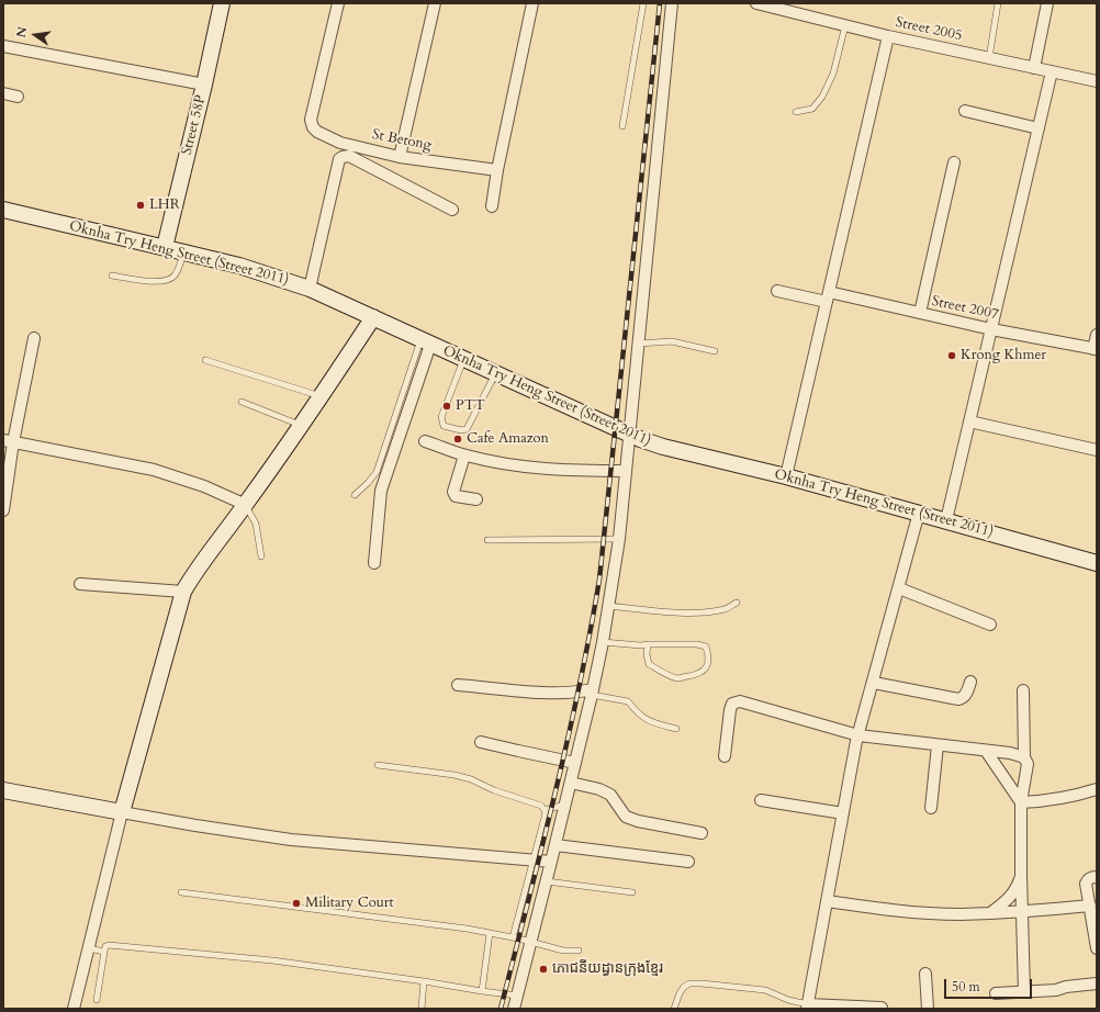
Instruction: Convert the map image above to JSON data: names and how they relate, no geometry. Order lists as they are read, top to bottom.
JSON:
{
  "streets": {
    "main road": ["Street 58P", "Oknha Try Heng Street (Street 2011)"],
    "street": ["Street 2005", "St Betong", "Street 2007"]
  },
  "crossings": [
    ["Street 58P", "Oknha Try Heng Street (Street 2011)"]
  ],
  "places": [
    "LHR",
    "Krong Khmer",
    "PTT",
    "Cafe Amazon",
    "Military Court",
    "ភោជនីយដ្ធានក្រុងខ្មែរ"
  ],
  "scale_bar": "50 m",
  "north": "left"
}
